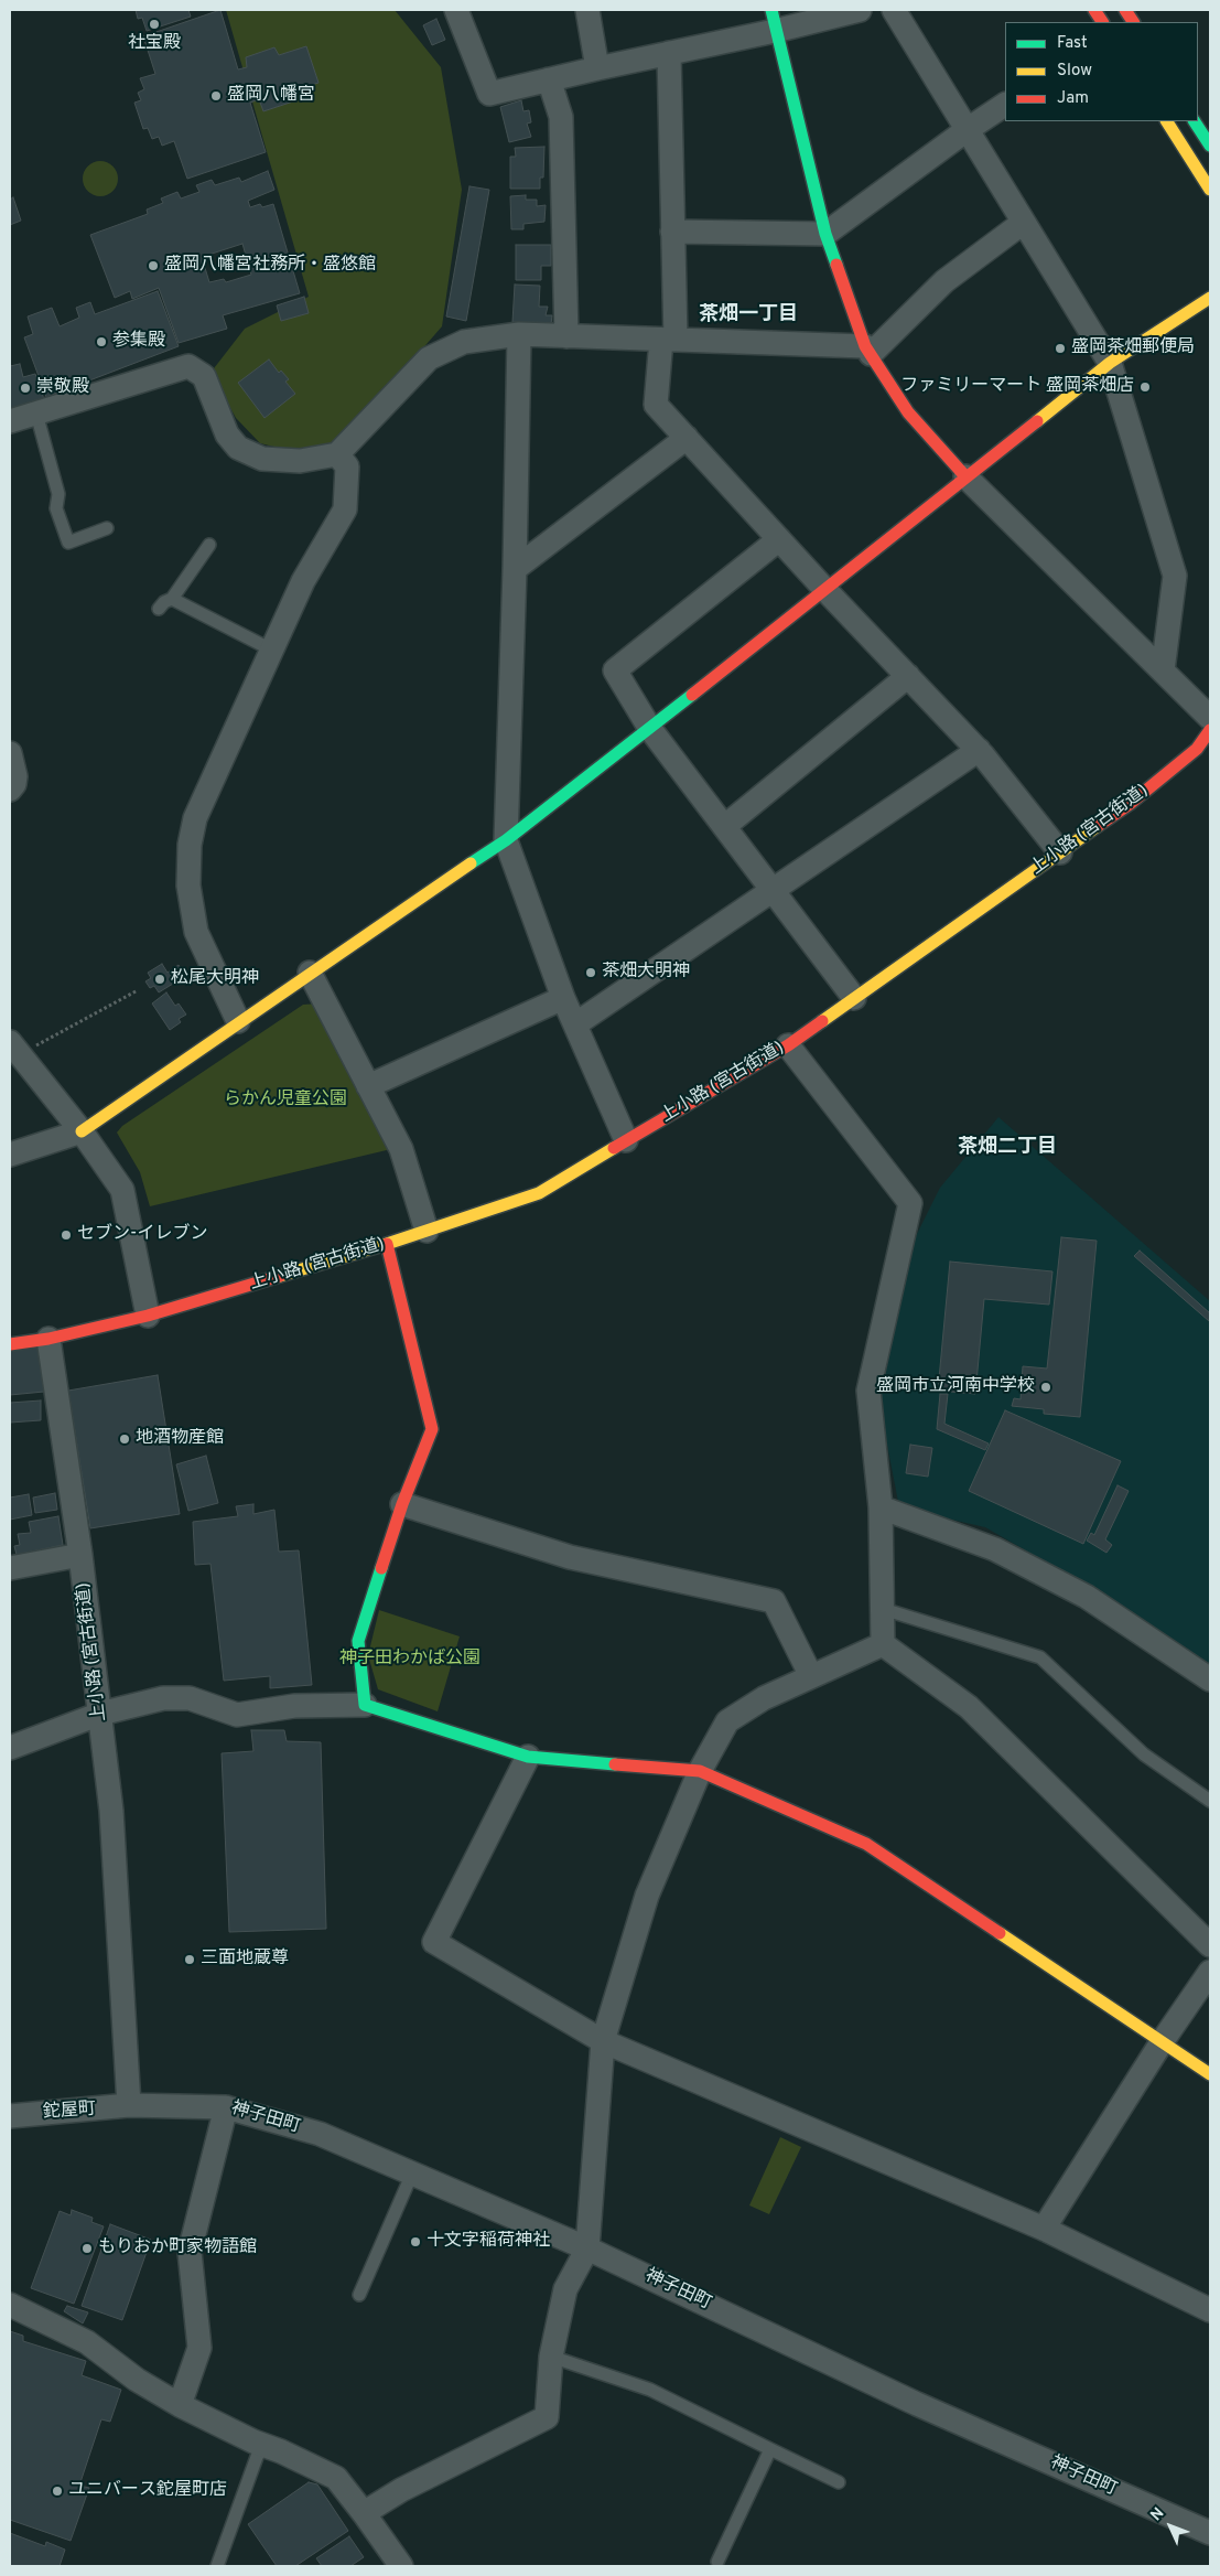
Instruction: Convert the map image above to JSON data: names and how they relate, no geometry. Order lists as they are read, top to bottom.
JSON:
{
  "streets": {
    "main road": ["上小路 (宮古街道)"],
    "street": ["鉈屋町", "神子田町"]
  },
  "crossings": [
    ["上小路 (宮古街道)", "鉈屋町"],
    ["上小路 (宮古街道)", "神子田町"],
    ["鉈屋町", "神子田町"]
  ],
  "districts": ["茶畑一丁目", "茶畑二丁目"],
  "parks": ["らかん児童公園", "神子田わかば公園"],
  "places": [
    "社宝殿",
    "盛岡八幡宮",
    "盛岡八幡宮社務所・盛悠館",
    "参集殿",
    "盛岡茶畑郵便局",
    "ファミリーマート 盛岡茶畑店",
    "崇敬殿",
    "茶畑大明神",
    "松尾大明神",
    "セブン-イレブン",
    "盛岡市立河南中学校",
    "地酒物産館",
    "三面地蔵尊",
    "十文字稲荷神社",
    "もりおか町家物語館",
    "ユニバース鉈屋町店"
  ],
  "legend": ["Fast", "Slow", "Jam"],
  "north": "top left"
}
